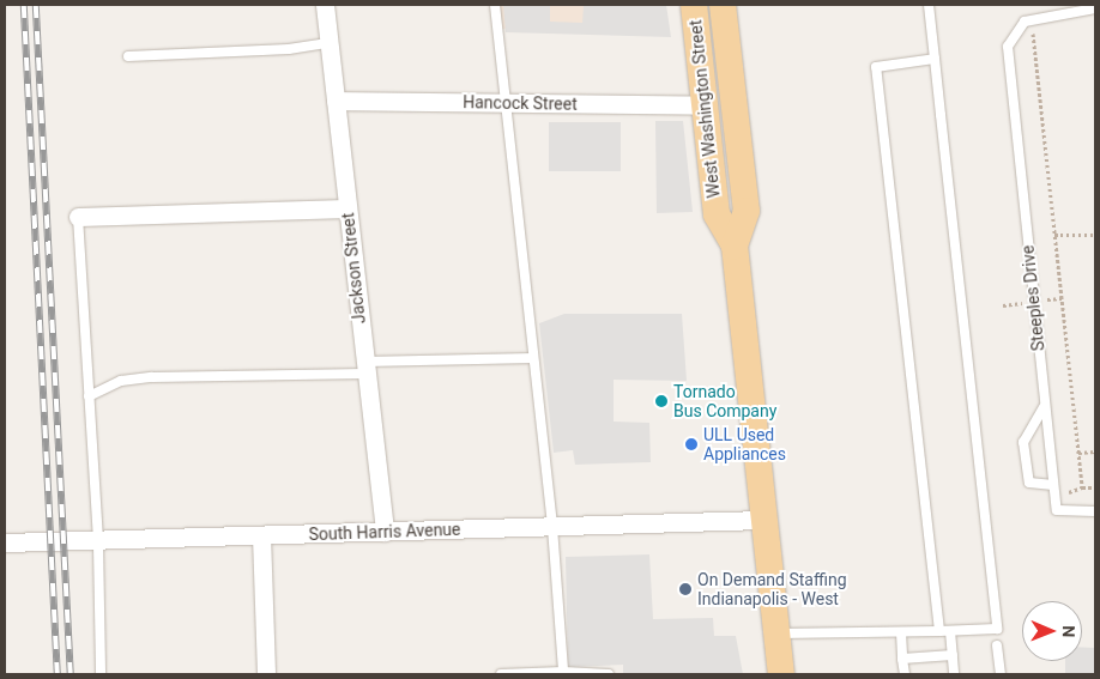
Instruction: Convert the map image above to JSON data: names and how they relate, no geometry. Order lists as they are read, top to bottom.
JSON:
{
  "streets": {
    "main road": ["West Washington Street"],
    "street": ["Hancock Street", "Jackson Street", "South Harris Avenue"],
    "lane": ["Steeples Drive"]
  },
  "crossings": [
    ["Hancock Street", "West Washington Street"],
    ["Hancock Street", "Jackson Street"],
    ["West Washington Street", "South Harris Avenue"],
    ["Jackson Street", "South Harris Avenue"]
  ],
  "places": ["Tornado Bus Company", "ULL Used Appliances", "On Demand Staffing Indianapolis - West"],
  "north": "right"
}
